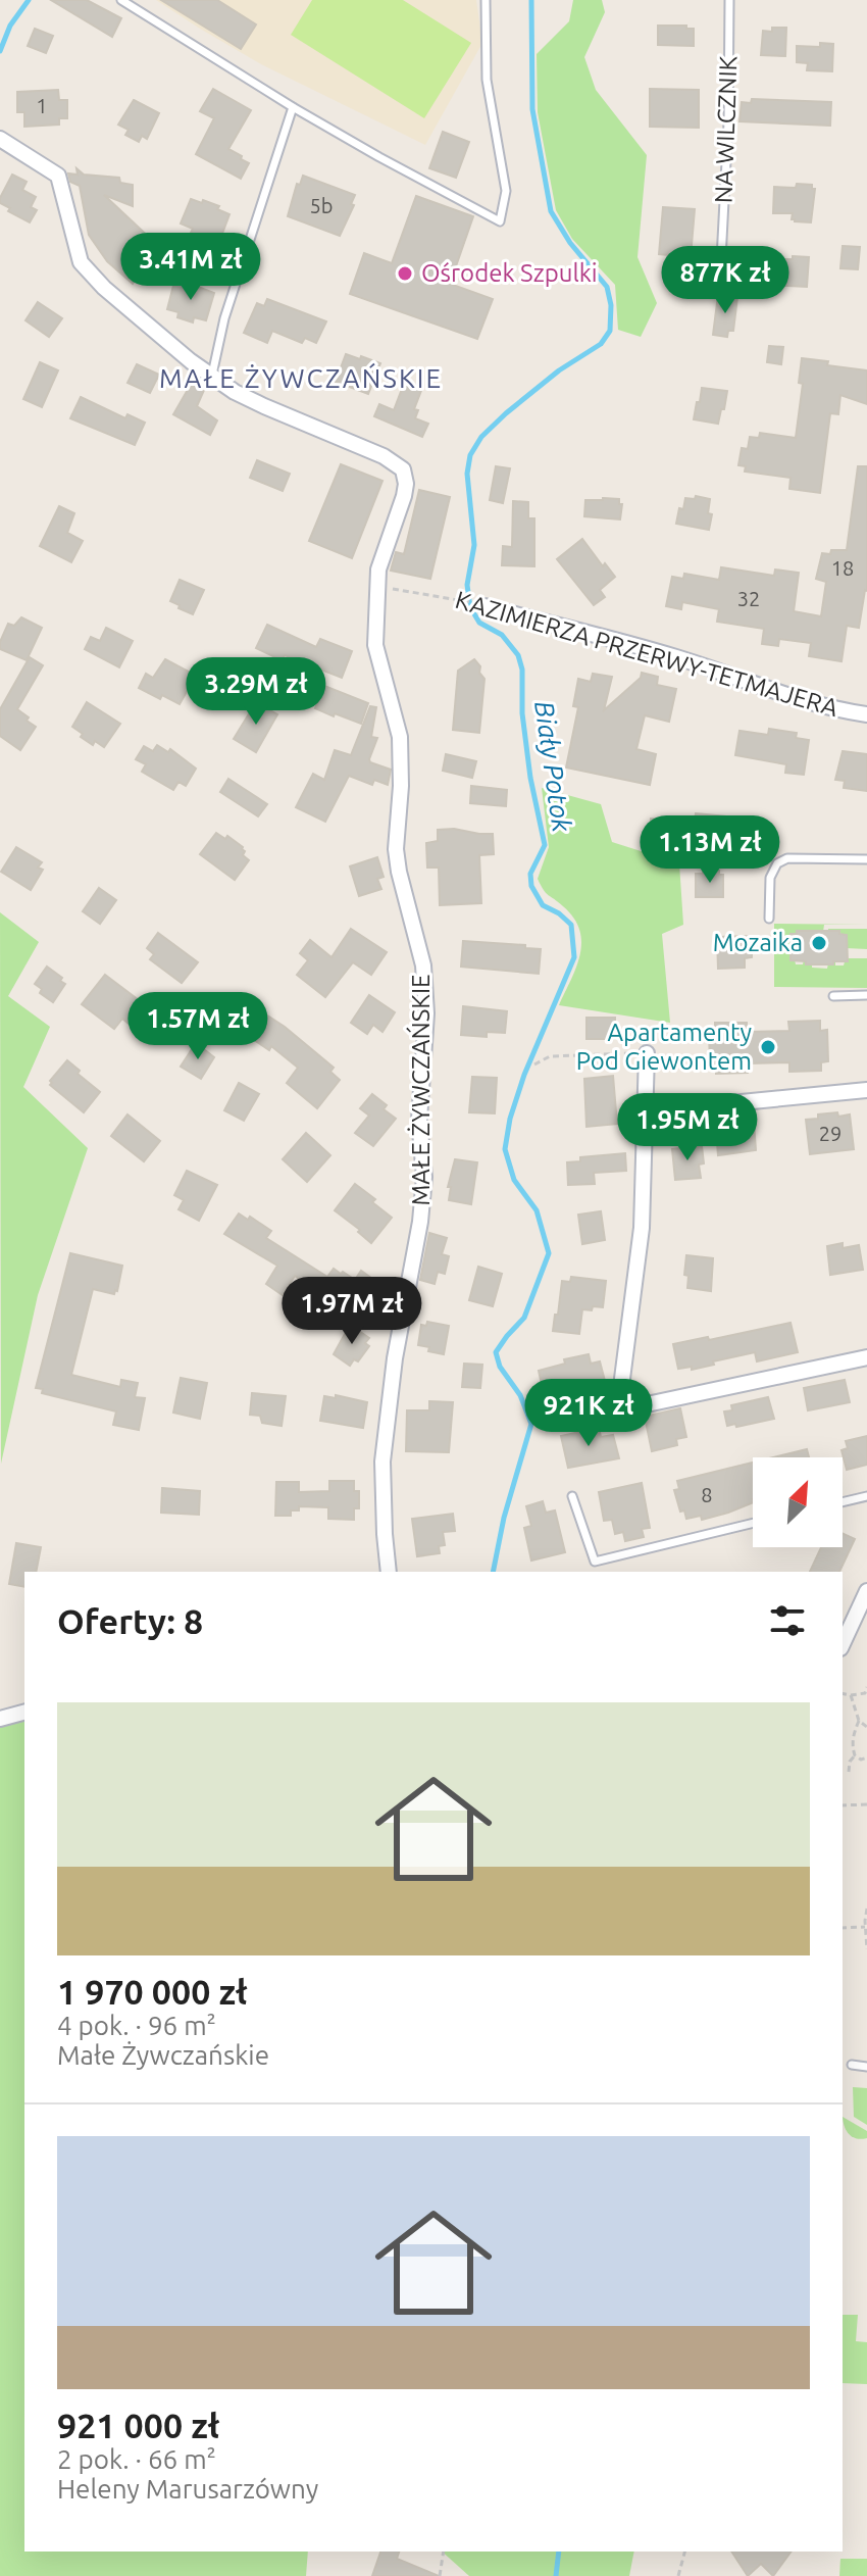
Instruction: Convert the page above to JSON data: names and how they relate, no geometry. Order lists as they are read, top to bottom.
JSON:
{
  "streets": {
    "street": ["KAZIMIERZA PRZERWY-TETMAJERA", "MAŁE ŻYWCZAŃSKIE"],
    "lane": ["NA WILCZNIK"]
  },
  "crossings": [
    ["KAZIMIERZA PRZERWY-TETMAJERA", "MAŁE ŻYWCZAŃSKIE"]
  ],
  "districts": ["MAŁE ŻYWCZAŃSKIE"],
  "water": ["Biały Potok"],
  "places": ["Ośrodek Szpulki", "Mozaika", "Apartamenty Pod Giewontem"],
  "house_numbers": [
    "1",
    "5b",
    "18",
    "32",
    "29",
    "8"
  ],
  "north": "top right",
  "page": {
    "price": [
      "3.41M zł",
      "877K zł",
      "3.29M zł",
      "1.13M zł",
      "1.57M zł",
      "1.95M zł",
      "1.97M zł",
      "921K zł"
    ],
    "heading": "Oferty: 8",
    "list": [
      {
        "name": "1 970 000 zł",
        "note": "4 pok. · 96 m² · Małe Żywczańskie"
      },
      {
        "name": "921 000 zł",
        "note": "2 pok. · 66 m² · Heleny Marusarzówny"
      }
    ]
  }
}
